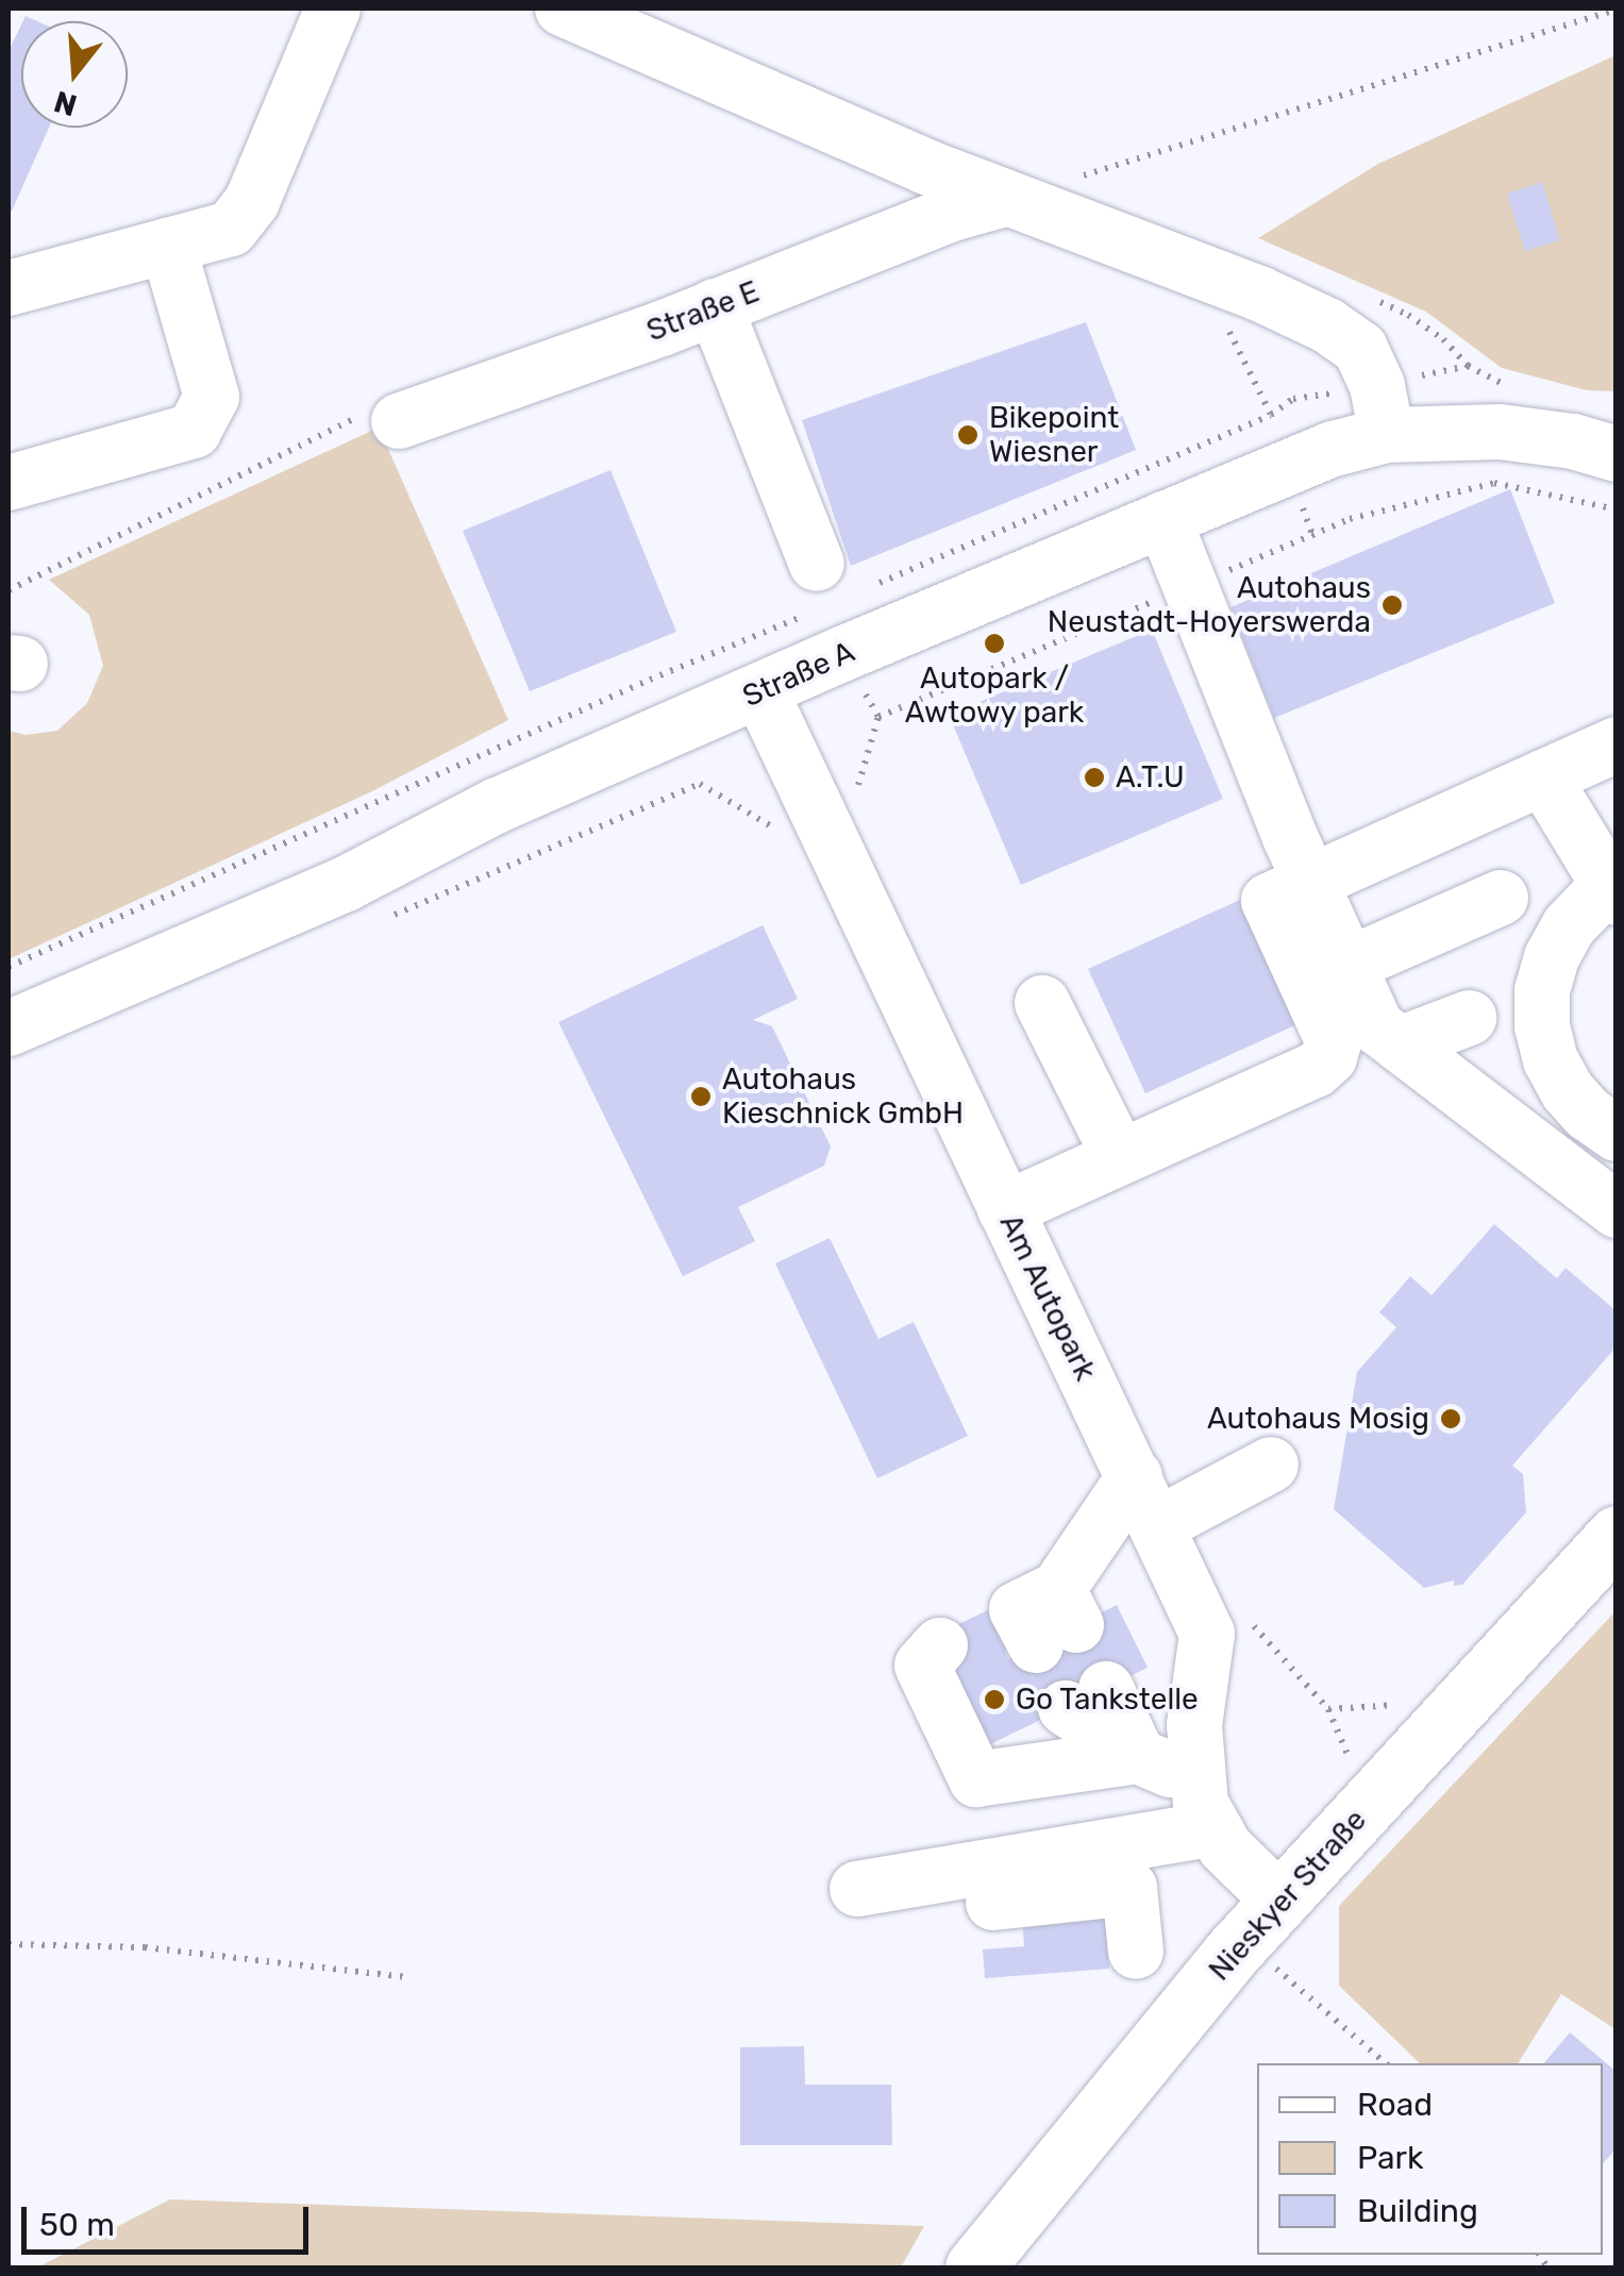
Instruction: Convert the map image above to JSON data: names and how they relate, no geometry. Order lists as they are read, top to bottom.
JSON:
{
  "streets": {
    "main road": ["Nieskyer Straße"],
    "street": ["Straße E", "Straße A", "Am Autopark"]
  },
  "crossings": [
    ["Straße A", "Am Autopark"]
  ],
  "places": [
    "Bikepoint Wiesner",
    "Autohaus Neustadt-Hoyerswerda",
    "Autopark / Awtowy park",
    "A.T.U",
    "Autohaus Kieschnick GmbH",
    "Autohaus Mosig",
    "Go Tankstelle"
  ],
  "legend": ["Road", "Park", "Building"],
  "scale_bar": "50 m",
  "north": "bottom"
}
